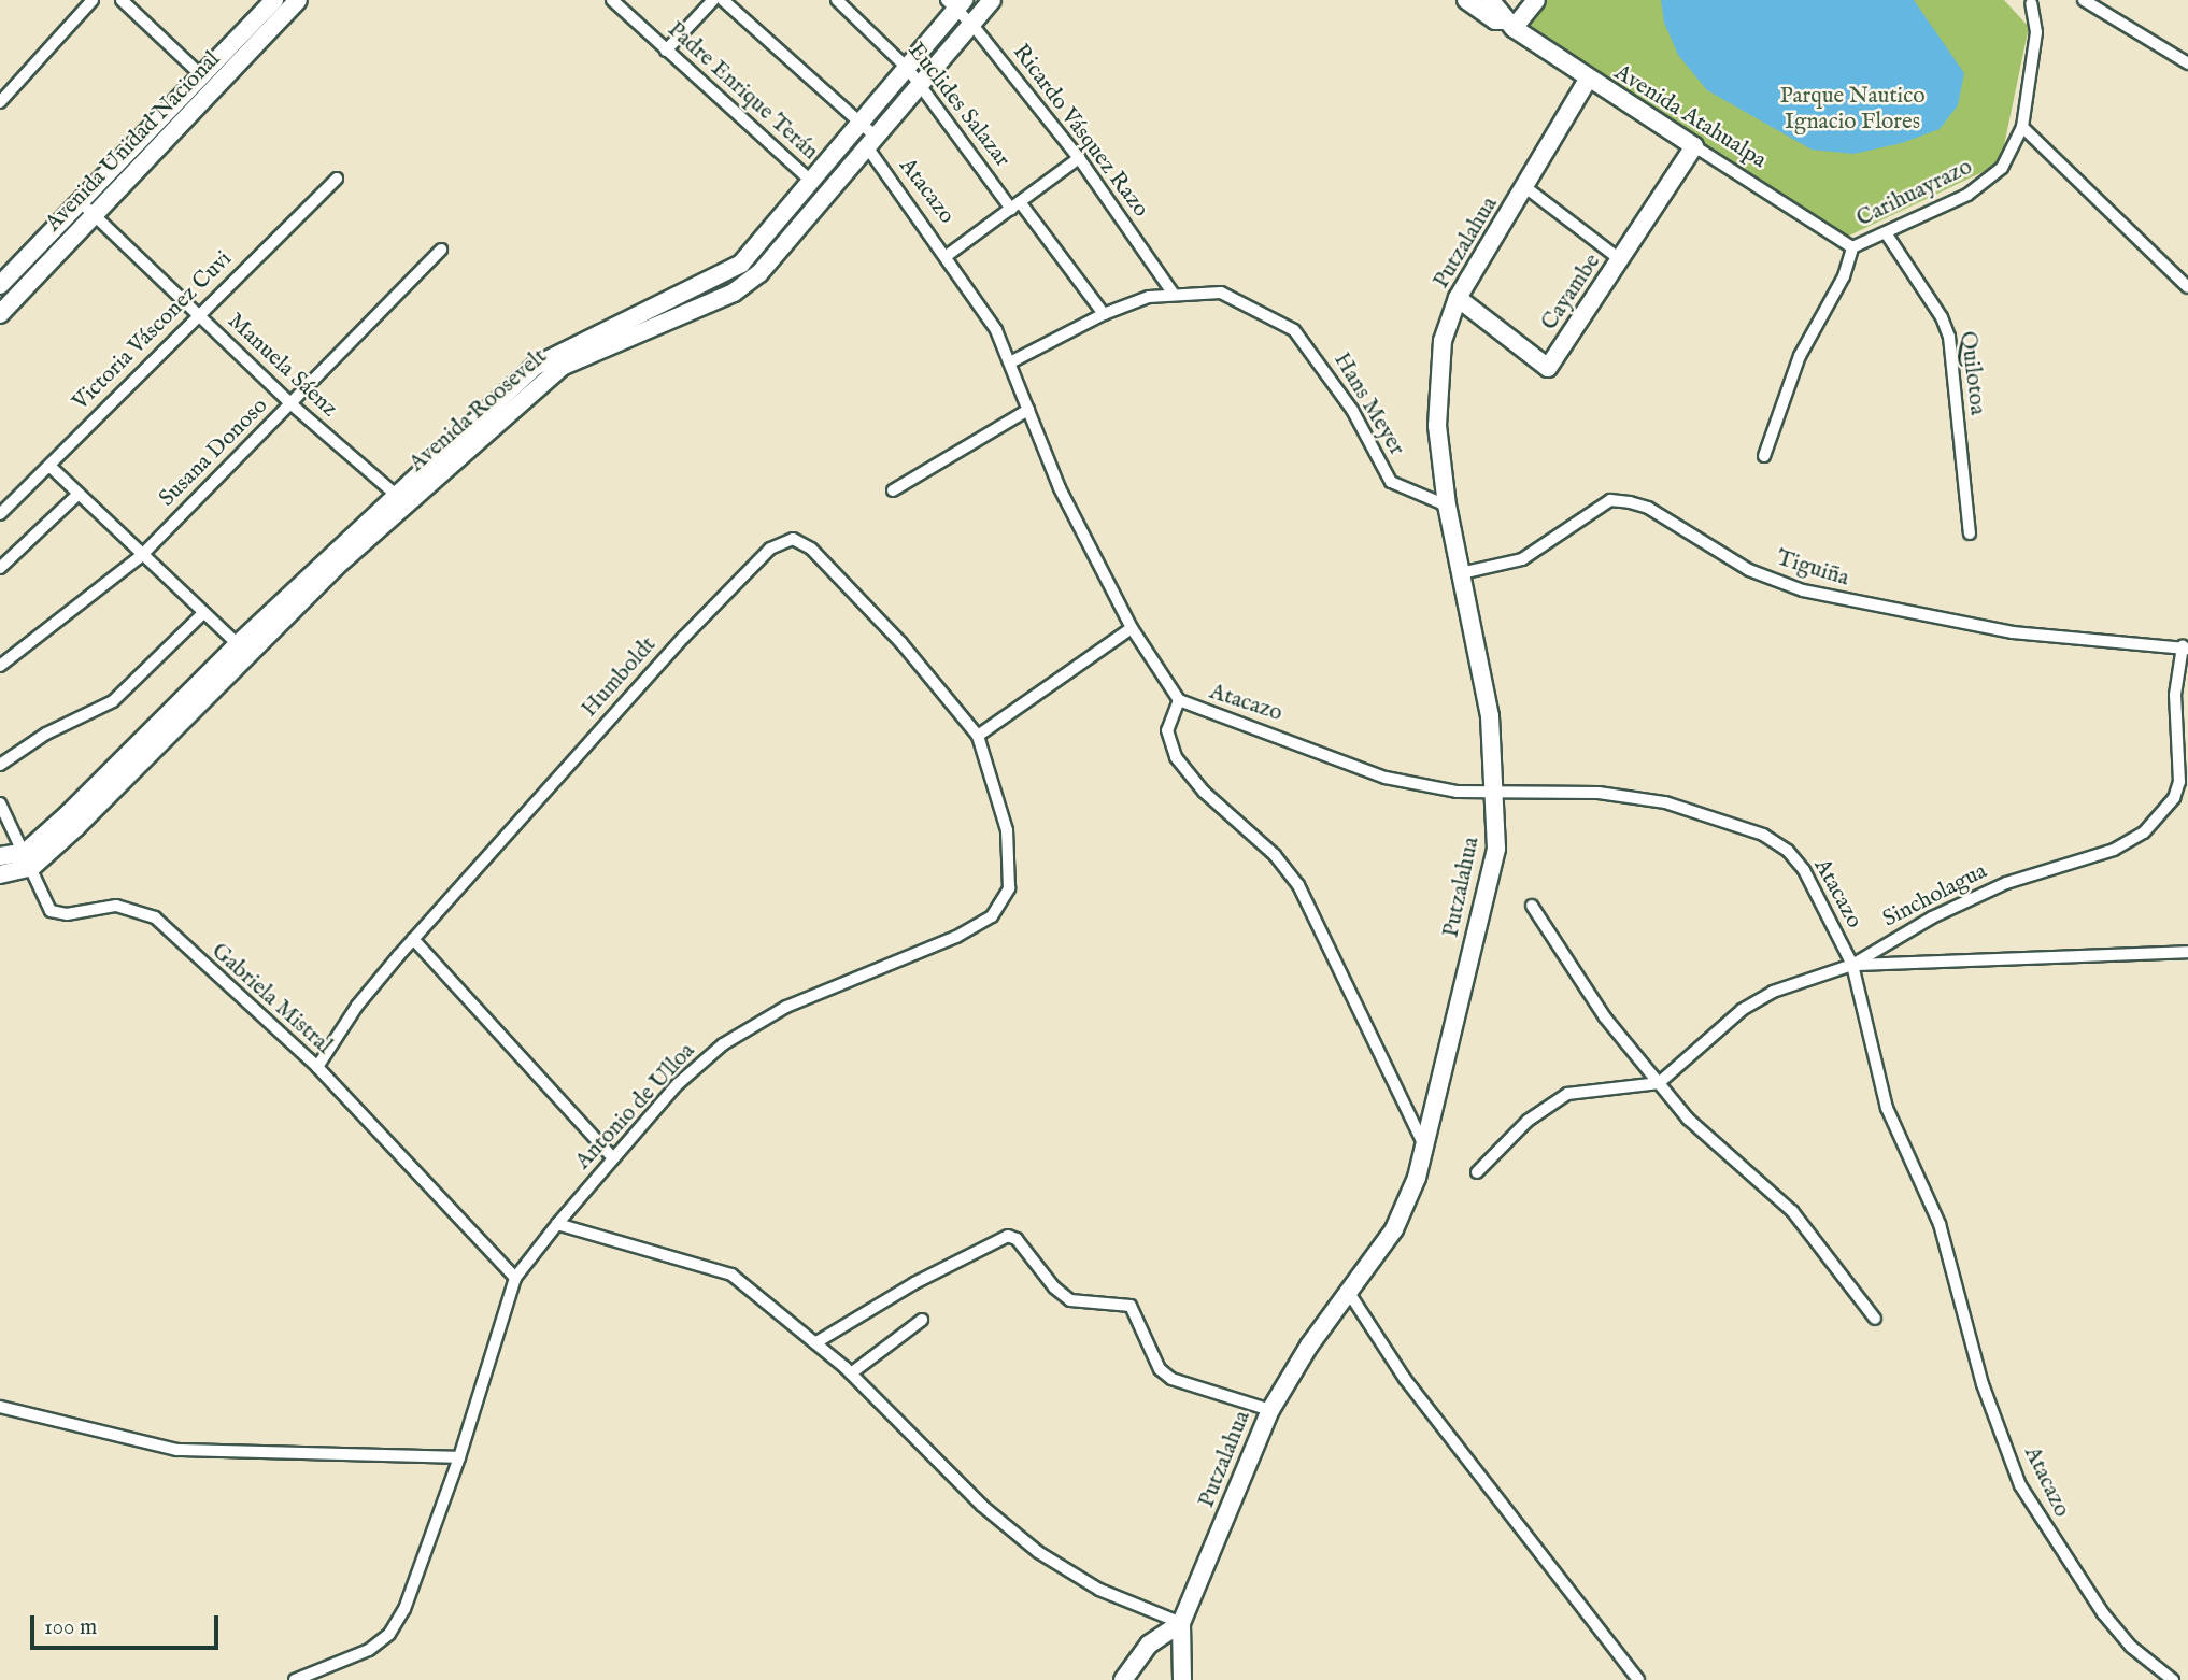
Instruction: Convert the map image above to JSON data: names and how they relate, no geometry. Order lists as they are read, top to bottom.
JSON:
{
  "streets": {
    "street": [
      "Padre Enrique Terán",
      "Euclides Salazar",
      "Avenida Atahualpa",
      "Ricardo Vásquez Razo",
      "Avenida Unidad Nacional",
      "Atacazo",
      "Carihuayrazo",
      "Putzalahua",
      "Cayambe",
      "Victoria Vásconez Cuvi",
      "Manuela Sáenz",
      "Quilotoa",
      "Hans Meyer",
      "Avenida Roosevelt",
      "Susana Donoso",
      "Tiguiña",
      "Humboldt",
      "Sincholagua",
      "Gabriela Mistral",
      "Antonio de Ulloa"
    ]
  },
  "crossings": [
    ["Padre Enrique Terán", "Avenida Roosevelt"],
    ["Euclides Salazar", "Hans Meyer"],
    ["Euclides Salazar", "Avenida Roosevelt"],
    ["Avenida Atahualpa", "Carihuayrazo"],
    ["Avenida Atahualpa", "Putzalahua"],
    ["Avenida Atahualpa", "Cayambe"],
    ["Ricardo Vásquez Razo", "Hans Meyer"],
    ["Ricardo Vásquez Razo", "Avenida Roosevelt"],
    ["Avenida Unidad Nacional", "Manuela Sáenz"],
    ["Atacazo", "Putzalahua"],
    ["Atacazo", "Hans Meyer"],
    ["Atacazo", "Avenida Roosevelt"],
    ["Atacazo", "Sincholagua"],
    ["Carihuayrazo", "Quilotoa"],
    ["Putzalahua", "Cayambe"],
    ["Putzalahua", "Hans Meyer"],
    ["Putzalahua", "Tiguiña"],
    ["Victoria Vásconez Cuvi", "Manuela Sáenz"],
    ["Manuela Sáenz", "Avenida Roosevelt"],
    ["Manuela Sáenz", "Susana Donoso"],
    ["Avenida Roosevelt", "Gabriela Mistral"],
    ["Tiguiña", "Sincholagua"],
    ["Humboldt", "Gabriela Mistral"],
    ["Humboldt", "Antonio de Ulloa"],
    ["Gabriela Mistral", "Antonio de Ulloa"]
  ],
  "parks": ["Parque Nautico Ignacio Flores"],
  "scale_bar": "100 m"
}
